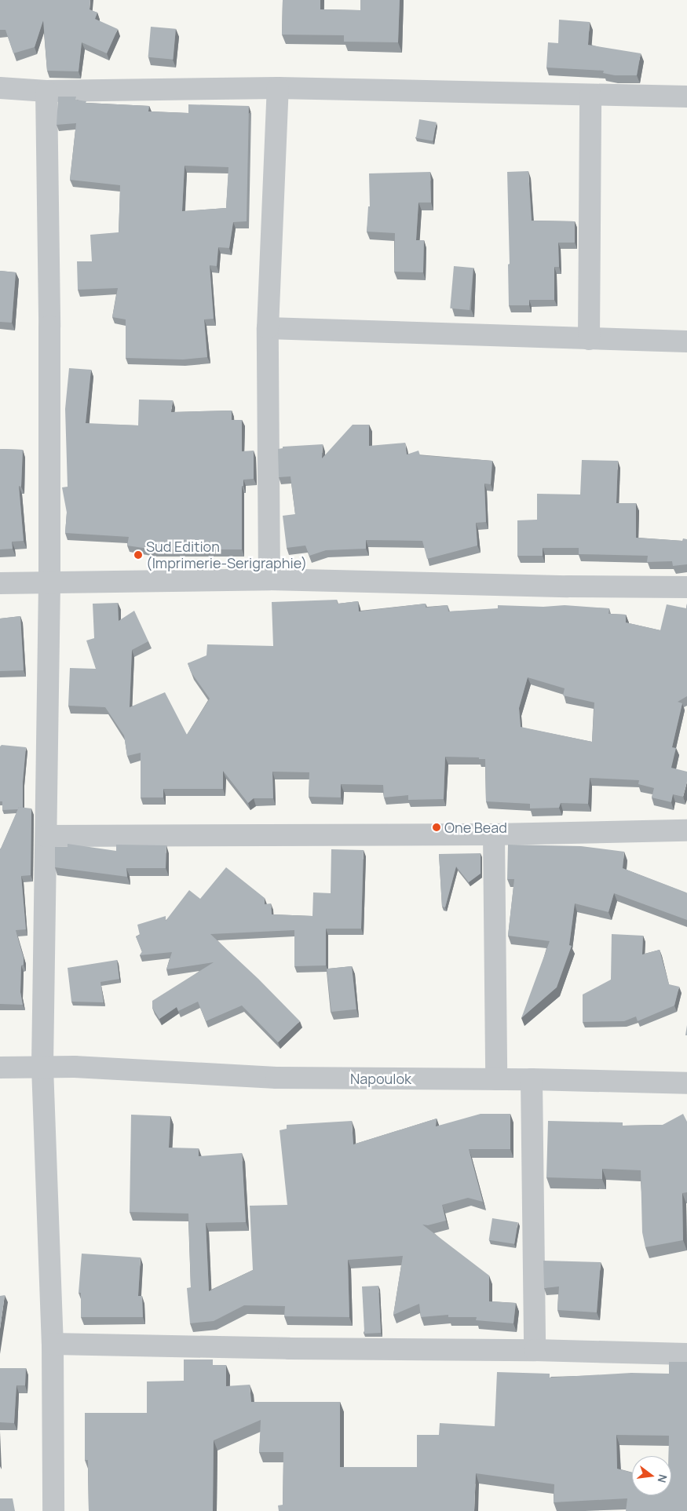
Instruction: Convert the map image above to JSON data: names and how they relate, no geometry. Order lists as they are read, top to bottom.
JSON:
{
  "streets": {
    "street": ["Napoulok"]
  },
  "places": ["Sud Edition (Imprimerie-Serigraphie)", "One Bead"],
  "north": "right"
}
